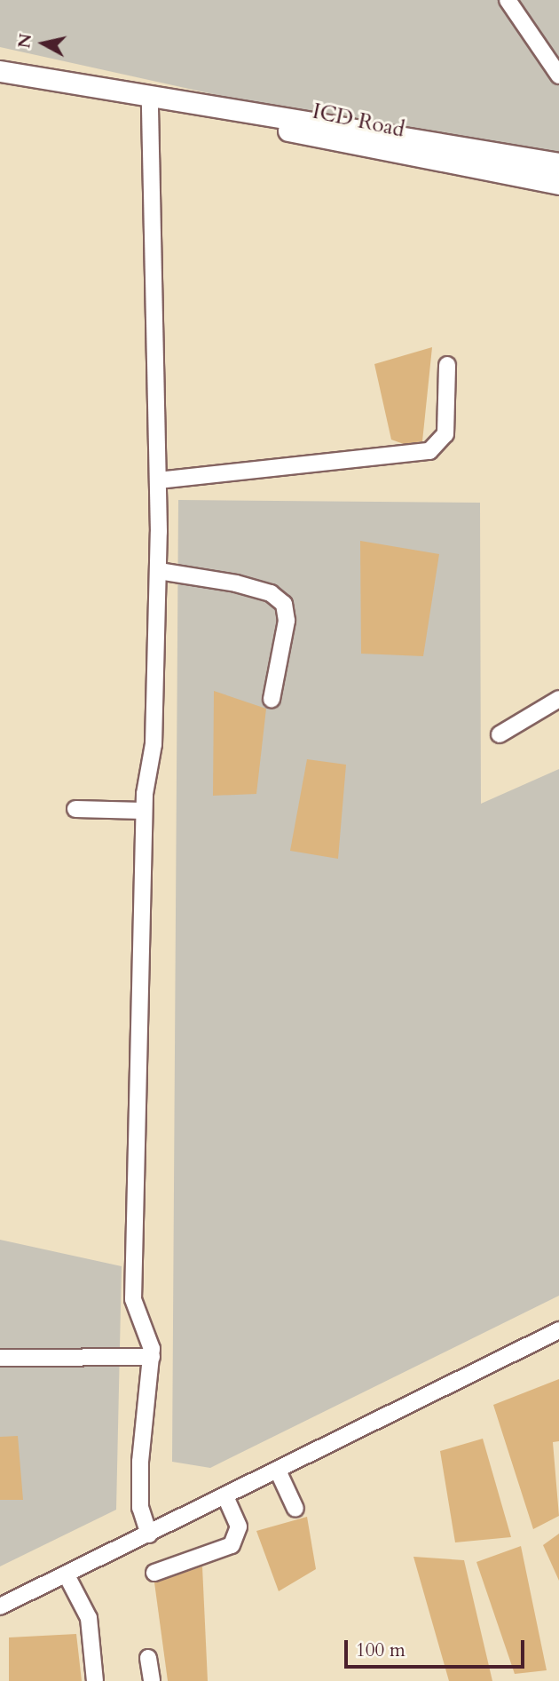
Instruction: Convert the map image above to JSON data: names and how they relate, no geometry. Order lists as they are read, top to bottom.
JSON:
{
  "streets": {
    "main road": ["ICD Road"]
  },
  "scale_bar": "100 m",
  "north": "left"
}
